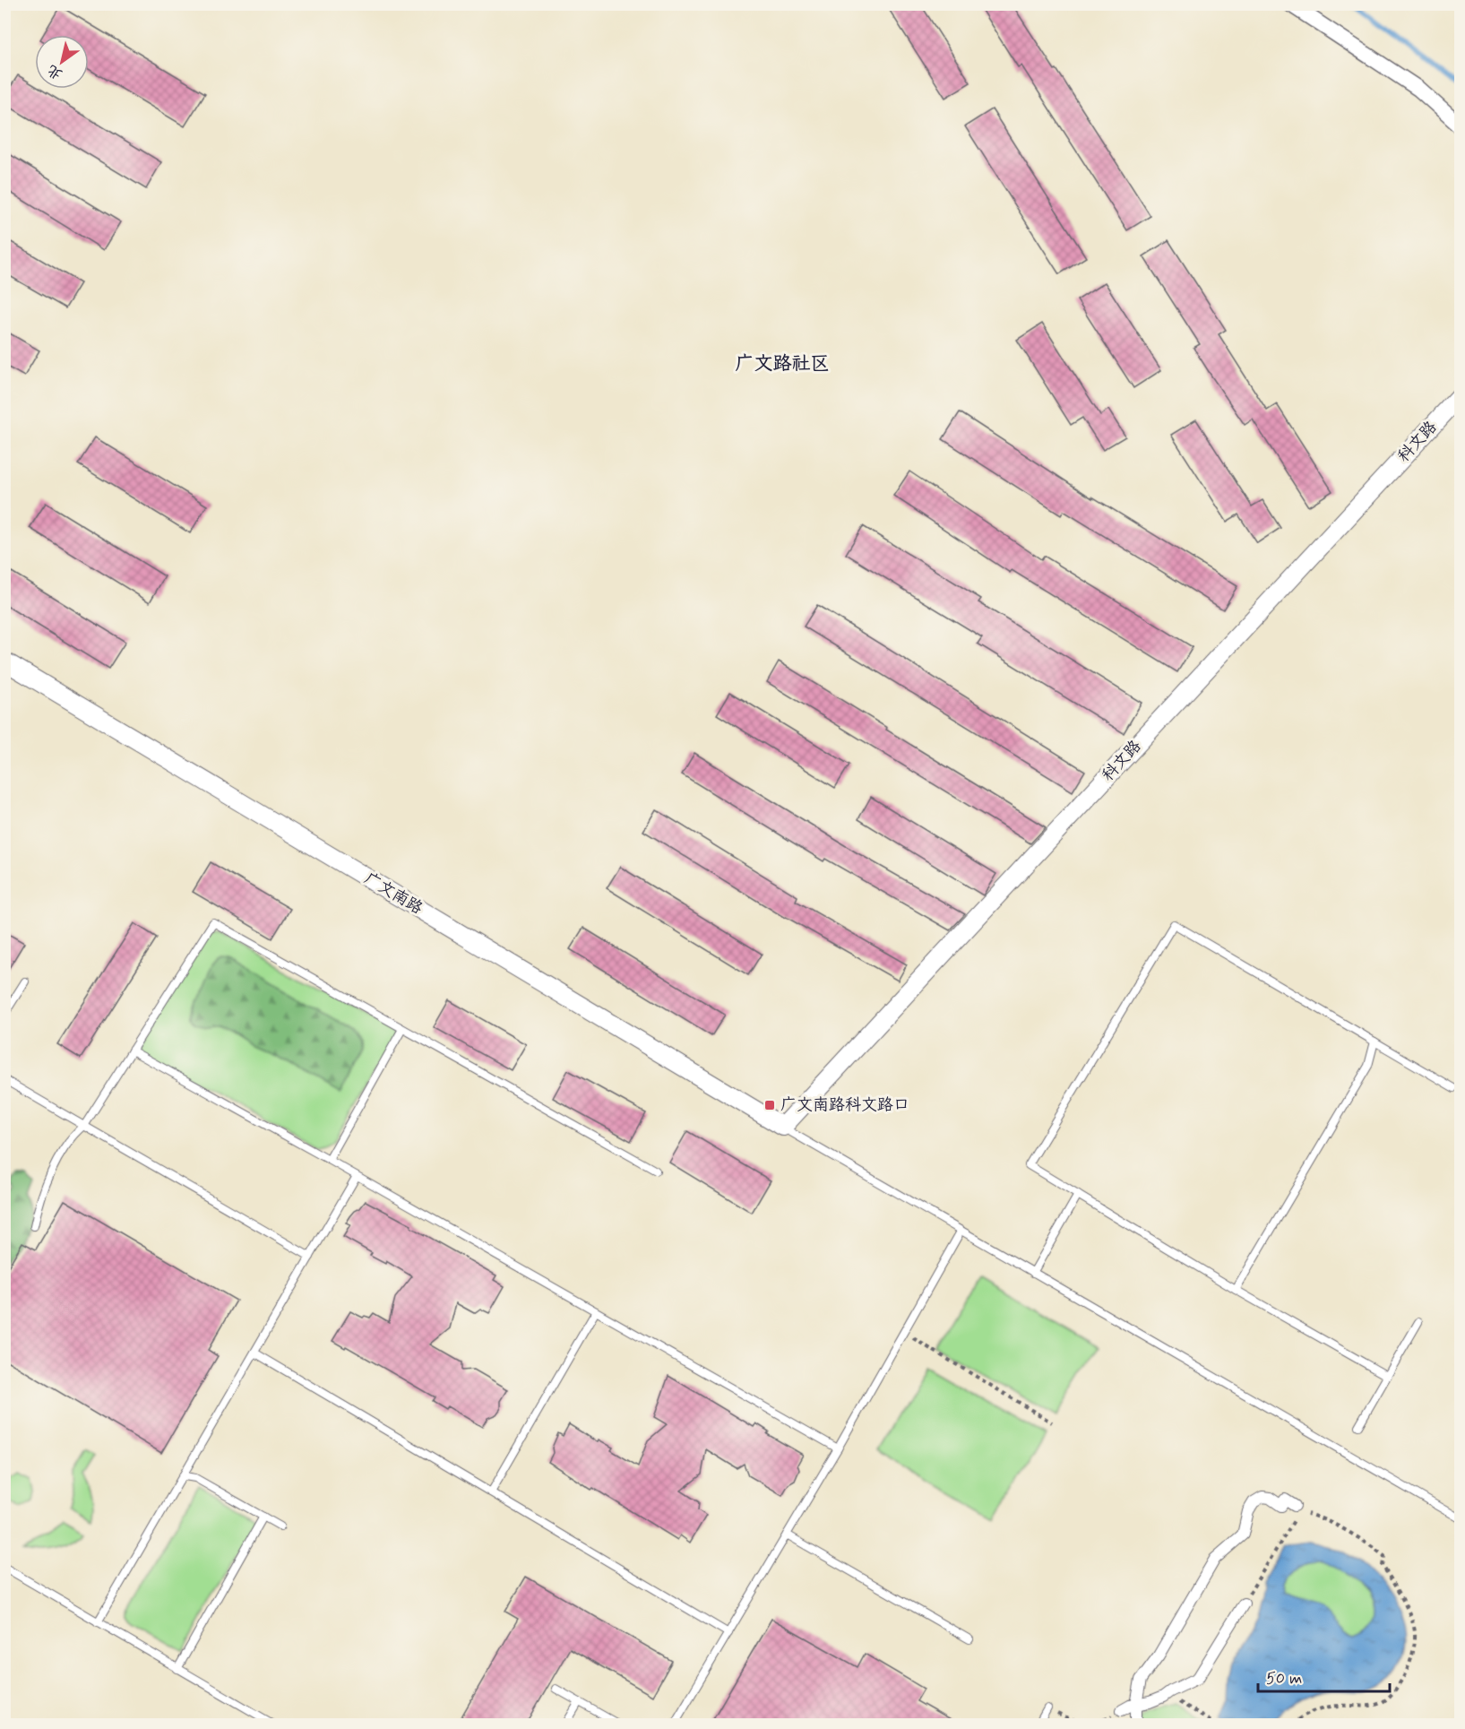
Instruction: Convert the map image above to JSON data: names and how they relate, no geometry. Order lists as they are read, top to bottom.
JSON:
{
  "streets": {
    "street": ["科文路", "广文南路"]
  },
  "crossings": [
    ["科文路", "广文南路"]
  ],
  "districts": ["广文路社区"],
  "places": {
    "transit": ["广文南路科文路口"]
  },
  "scale_bar": "50 m",
  "north": "bottom left"
}
